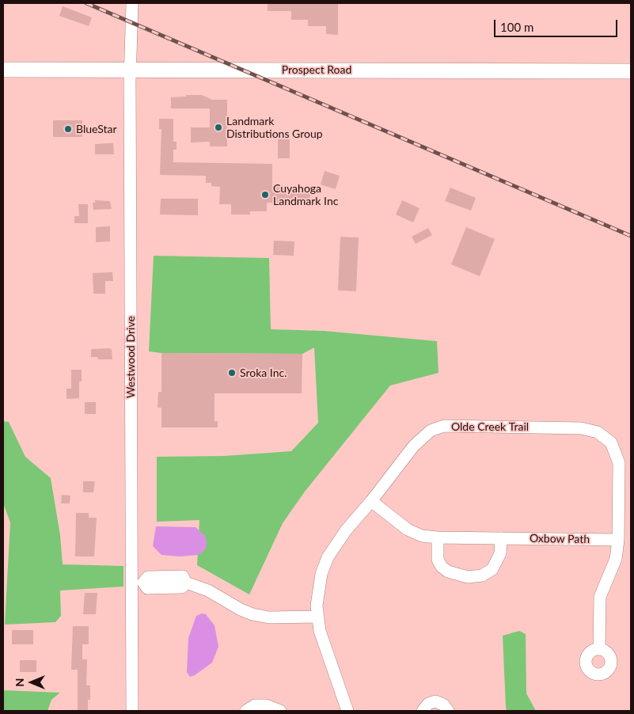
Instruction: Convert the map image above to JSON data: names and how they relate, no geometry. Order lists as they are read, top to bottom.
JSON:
{
  "streets": {
    "main road": ["Prospect Road"],
    "street": ["Westwood Drive", "Olde Creek Trail", "Oxbow Path"]
  },
  "crossings": [
    ["Prospect Road", "Westwood Drive"],
    ["Olde Creek Trail", "Oxbow Path"]
  ],
  "places": [
    "Landmark Distributions Group",
    "BlueStar",
    "Cuyahoga Landmark Inc",
    "Sroka Inc."
  ],
  "scale_bar": "100 m",
  "north": "left"
}
